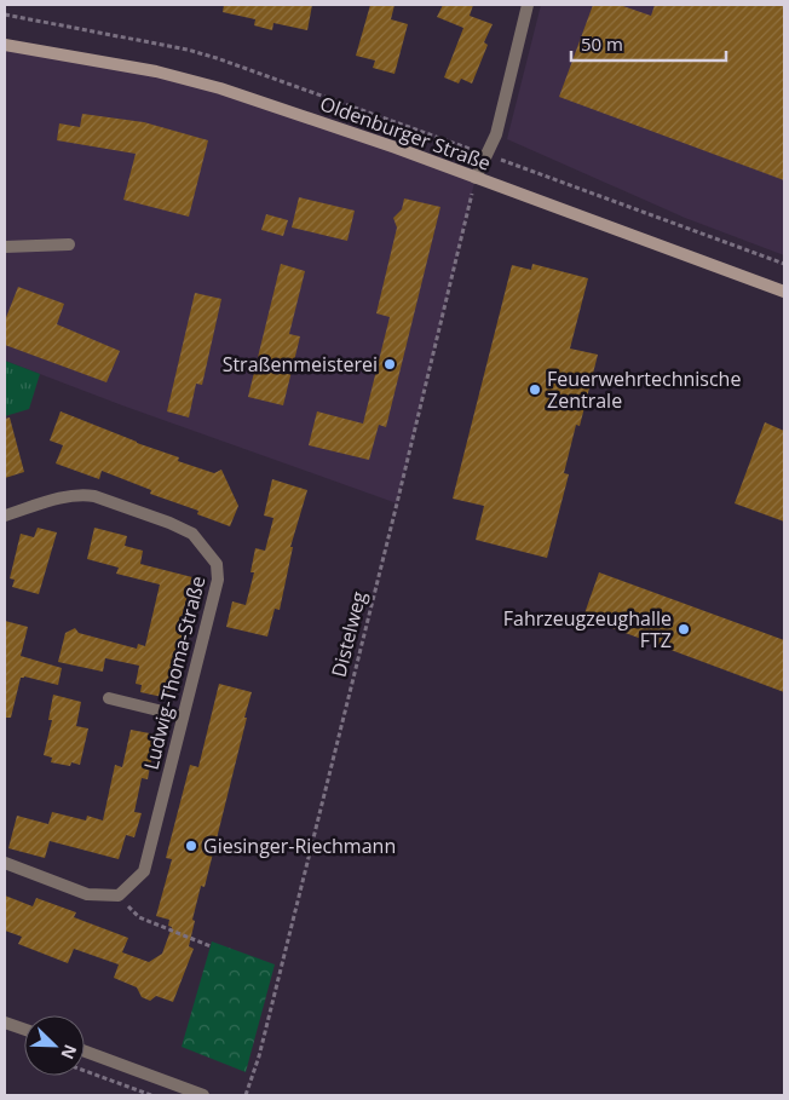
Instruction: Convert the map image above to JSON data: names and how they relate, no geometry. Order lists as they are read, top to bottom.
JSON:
{
  "streets": {
    "main road": ["Oldenburger Straße"],
    "street": ["Ludwig-Thoma-Straße"],
    "path": ["Distelweg"]
  },
  "crossings": [
    ["Oldenburger Straße", "Distelweg"]
  ],
  "places": [
    "Straßenmeisterei",
    "Feuerwehrtechnische Zentrale",
    "Fahrzeugzeughalle FTZ",
    "Giesinger-Riechmann"
  ],
  "scale_bar": "50 m",
  "north": "bottom right"
}
